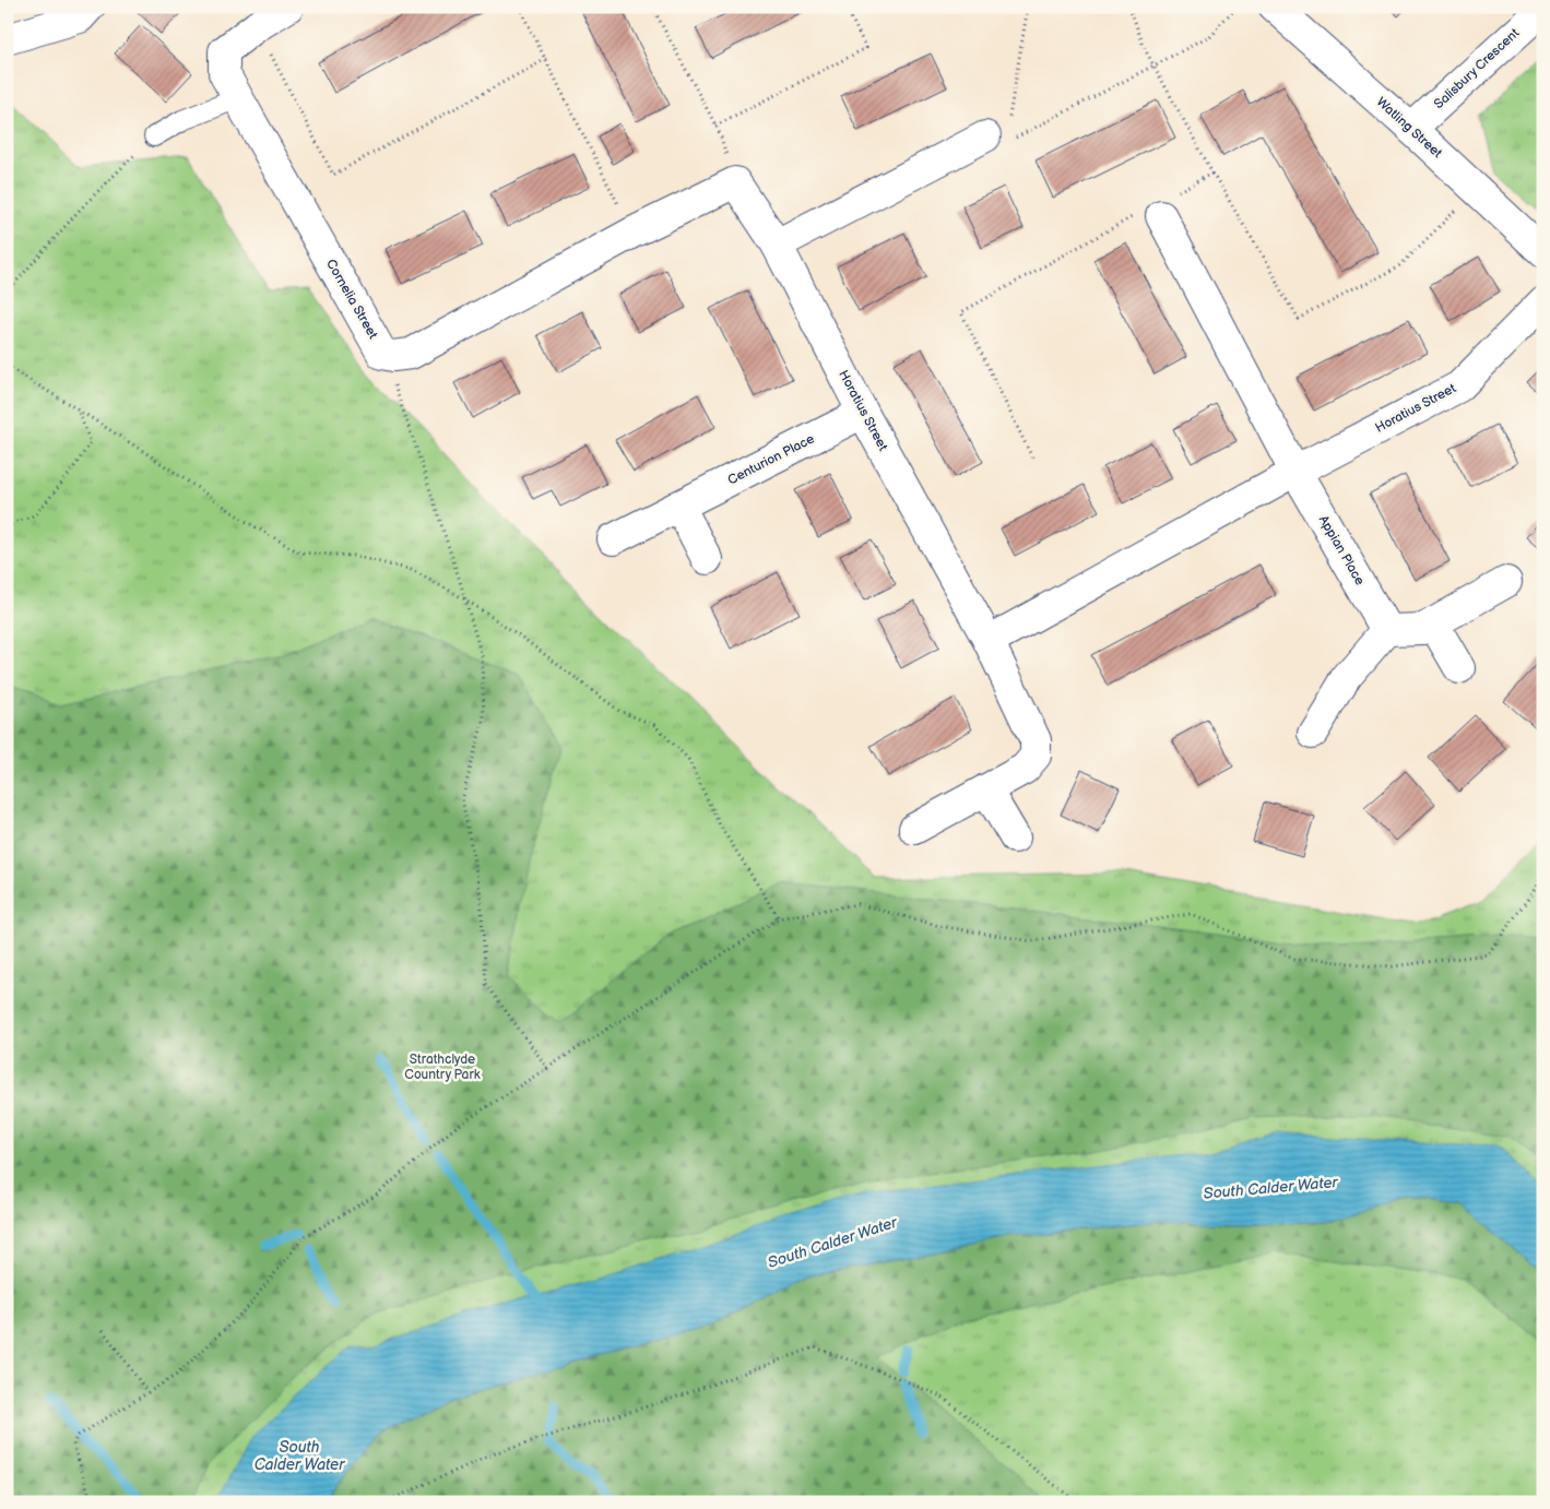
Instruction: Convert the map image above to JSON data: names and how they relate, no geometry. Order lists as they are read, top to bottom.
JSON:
{
  "streets": {
    "street": [
      "Salisbury Crescent",
      "Watling Street",
      "Cornelia Street",
      "Horatius Street",
      "Centurion Place",
      "Appian Place"
    ]
  },
  "crossings": [
    ["Salisbury Crescent", "Watling Street"],
    ["Cornelia Street", "Horatius Street"],
    ["Horatius Street", "Centurion Place"],
    ["Horatius Street", "Appian Place"]
  ],
  "water": ["South Calder Water"],
  "parks": ["Strathclyde Country Park"]
}
